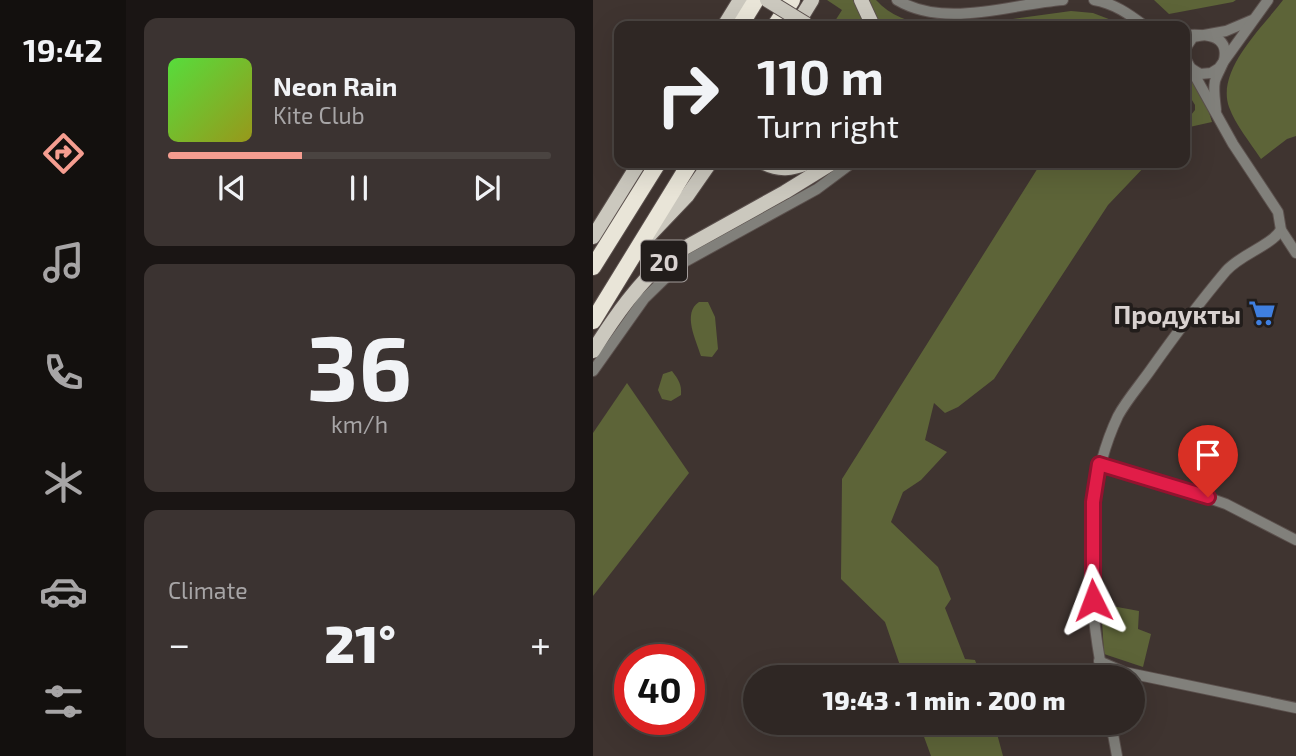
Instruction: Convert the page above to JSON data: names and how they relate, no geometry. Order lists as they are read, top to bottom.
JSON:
{
  "streets": {
    "main road": ["20"]
  },
  "places": {
    "supermarket": ["Продукты"]
  },
  "page": {
    "tabs": "19:42",
    "turn": ["110 m", "Turn right"],
    "song": ["Neon Rain", "Kite Club"],
    "tile": [
      ["36", "km/h"],
      "Climate"
    ],
    "heat": ["−", "21°", "+"],
    "limit": "40",
    "trip": "19:43 · 1 min · 200 m"
  }
}
